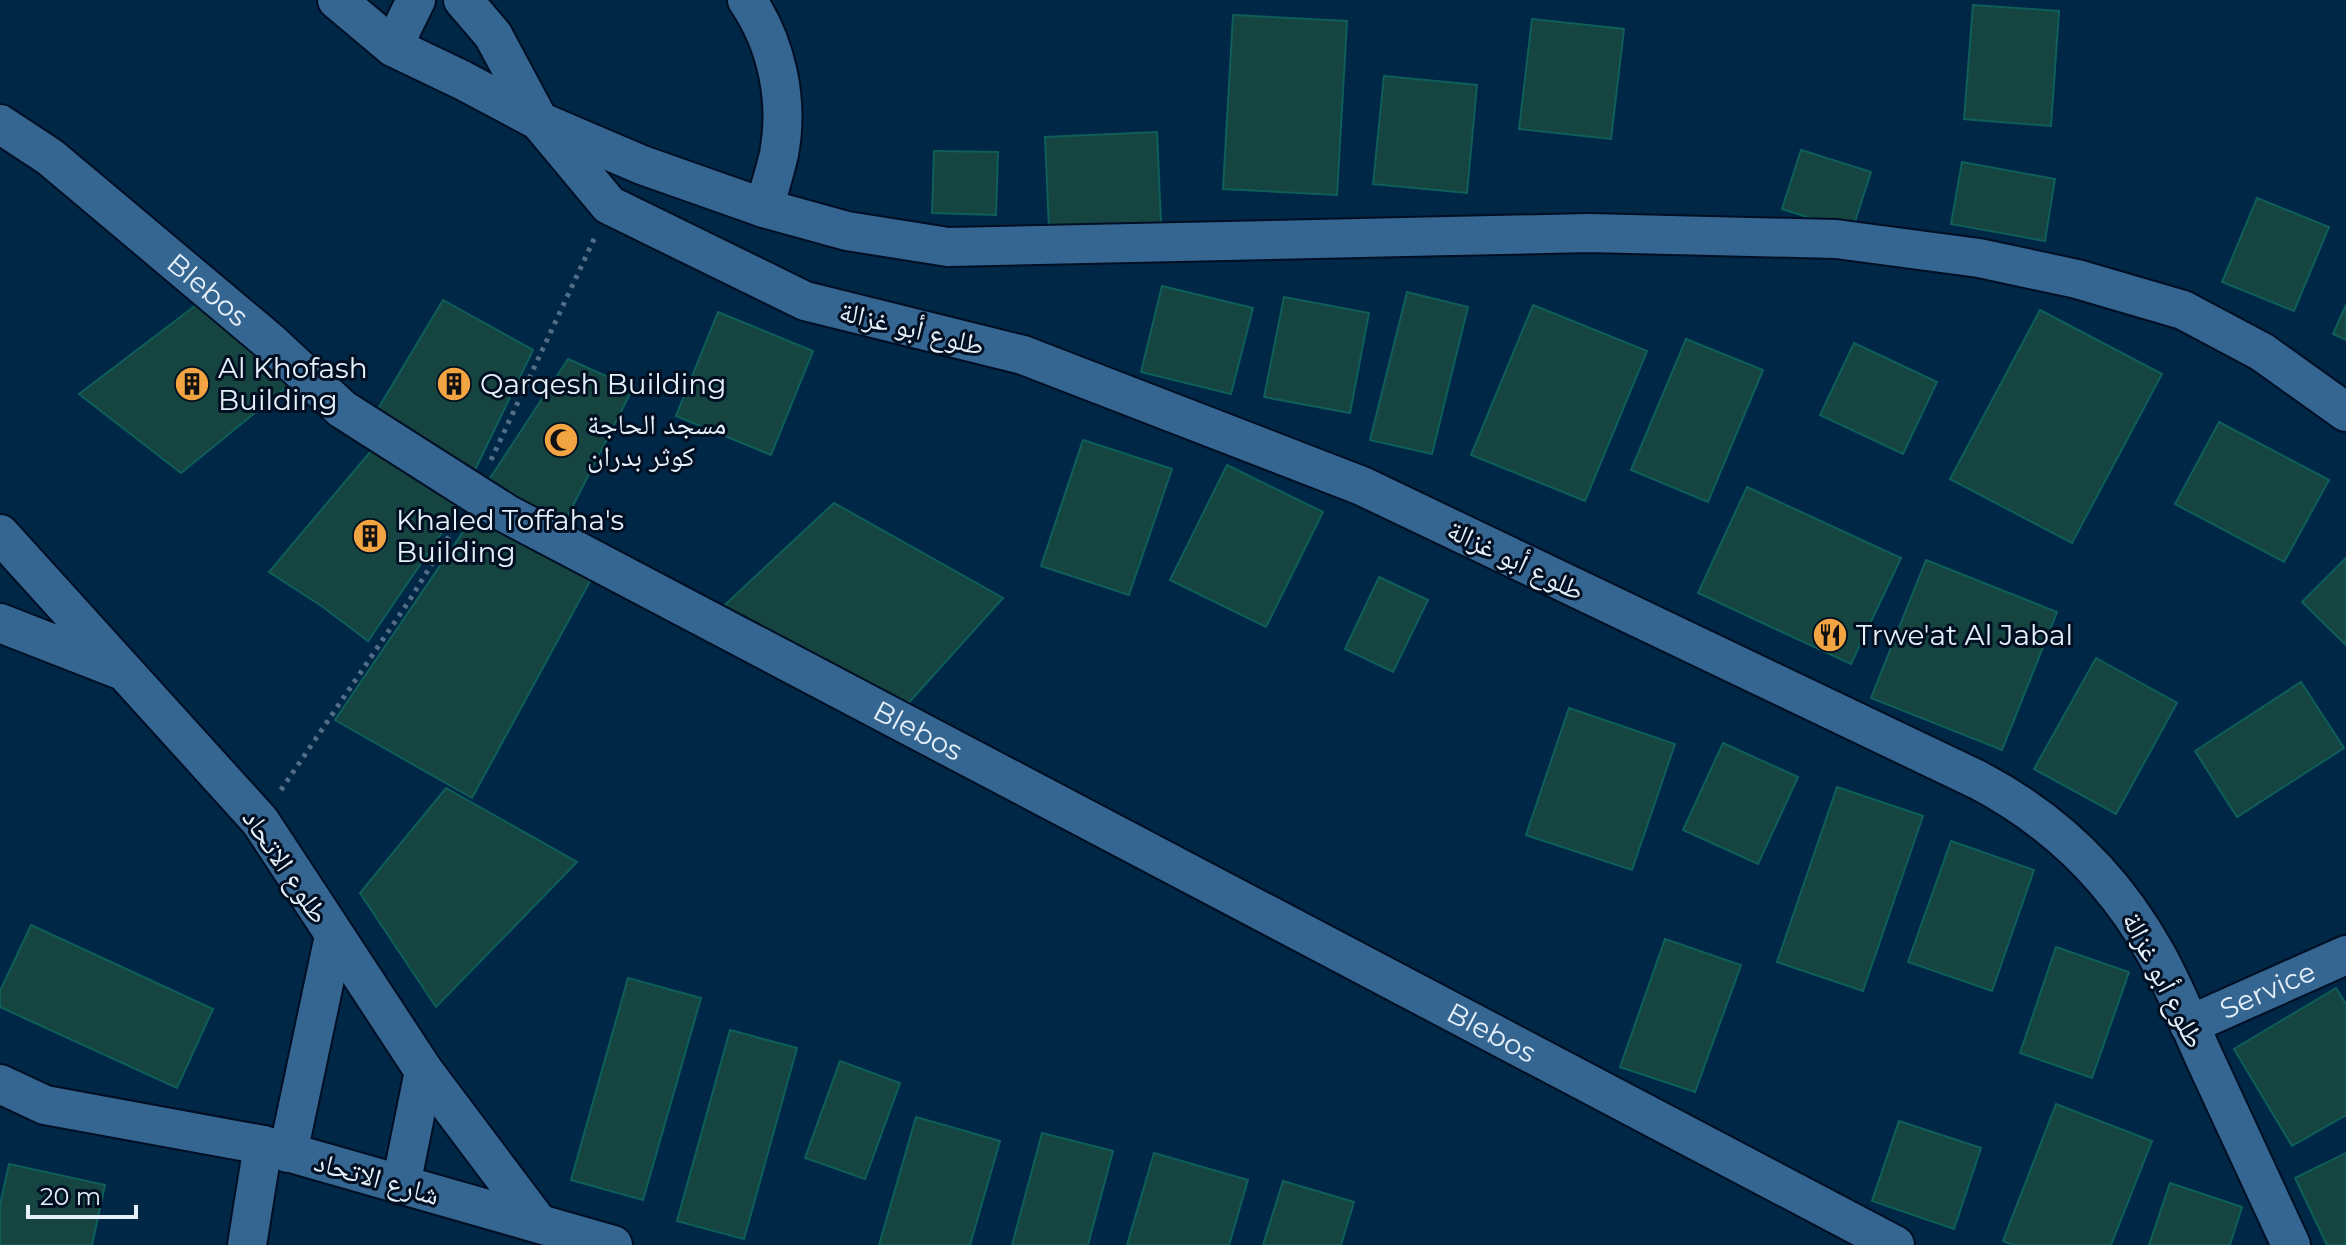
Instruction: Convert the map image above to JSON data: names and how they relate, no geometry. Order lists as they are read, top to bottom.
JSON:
{
  "streets": {
    "street": [
      "Blebos",
      "طلوع أبو غزالة",
      "طلوع الاتحاد",
      "Service",
      "شارع الاتحاد"
    ]
  },
  "crossings": [
    ["طلوع أبو غزالة", "Service"],
    ["طلوع الاتحاد", "شارع الاتحاد"]
  ],
  "places": {
    "building": ["Al Khofash Building", "Qarqesh Building", "Khaled Toffaha's Building"],
    "mosque": ["مسجد الحاجة كوثر بدران"],
    "restaurant": ["Trwe'at Al Jabal"]
  },
  "scale_bar": "20 m"
}
